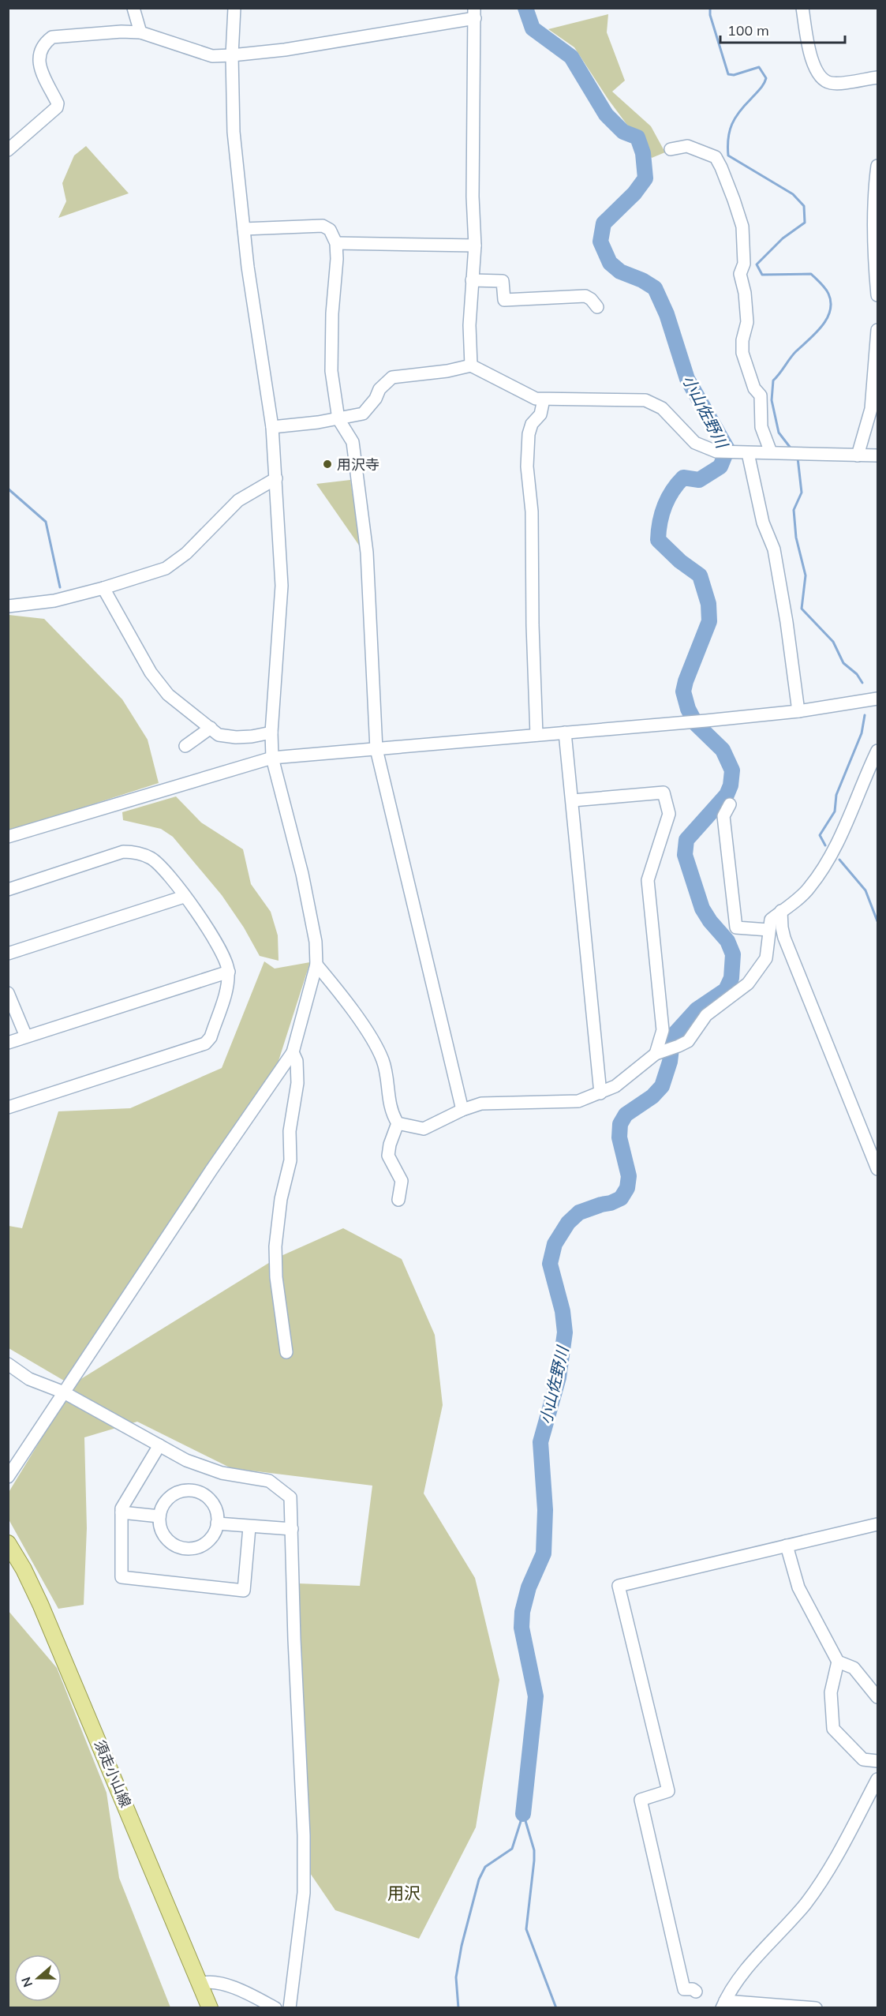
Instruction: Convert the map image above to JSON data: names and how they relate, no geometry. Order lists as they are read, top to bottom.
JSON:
{
  "streets": {
    "main road": ["須走小山線"]
  },
  "districts": ["用沢"],
  "water": ["小山佐野川"],
  "places": ["用沢寺"],
  "scale_bar": "100 m",
  "north": "left"
}
